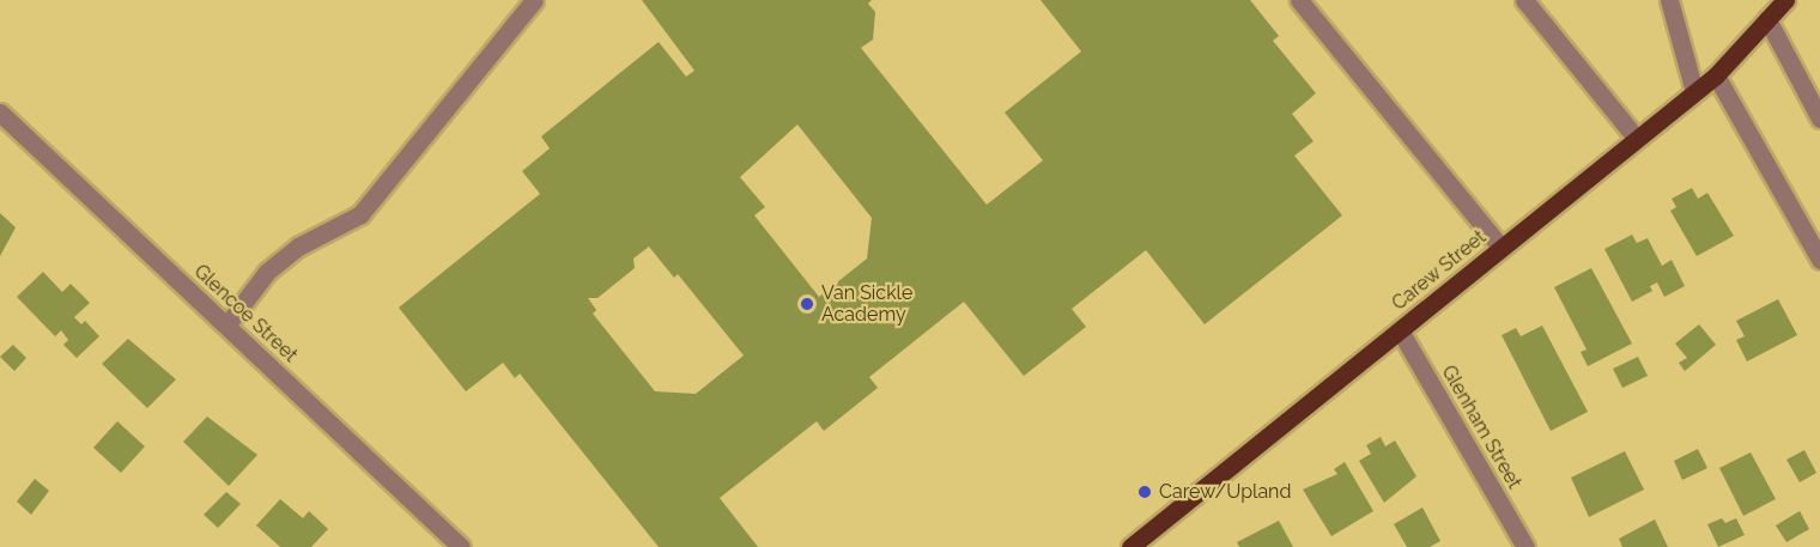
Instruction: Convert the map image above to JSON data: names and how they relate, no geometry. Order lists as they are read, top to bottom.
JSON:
{
  "streets": {
    "main road": ["Carew Street"],
    "street": ["Glencoe Street", "Glenham Street"]
  },
  "crossings": [
    ["Carew Street", "Glenham Street"]
  ],
  "places": ["Van Sickle Academy", "Carew/Upland"]
}
